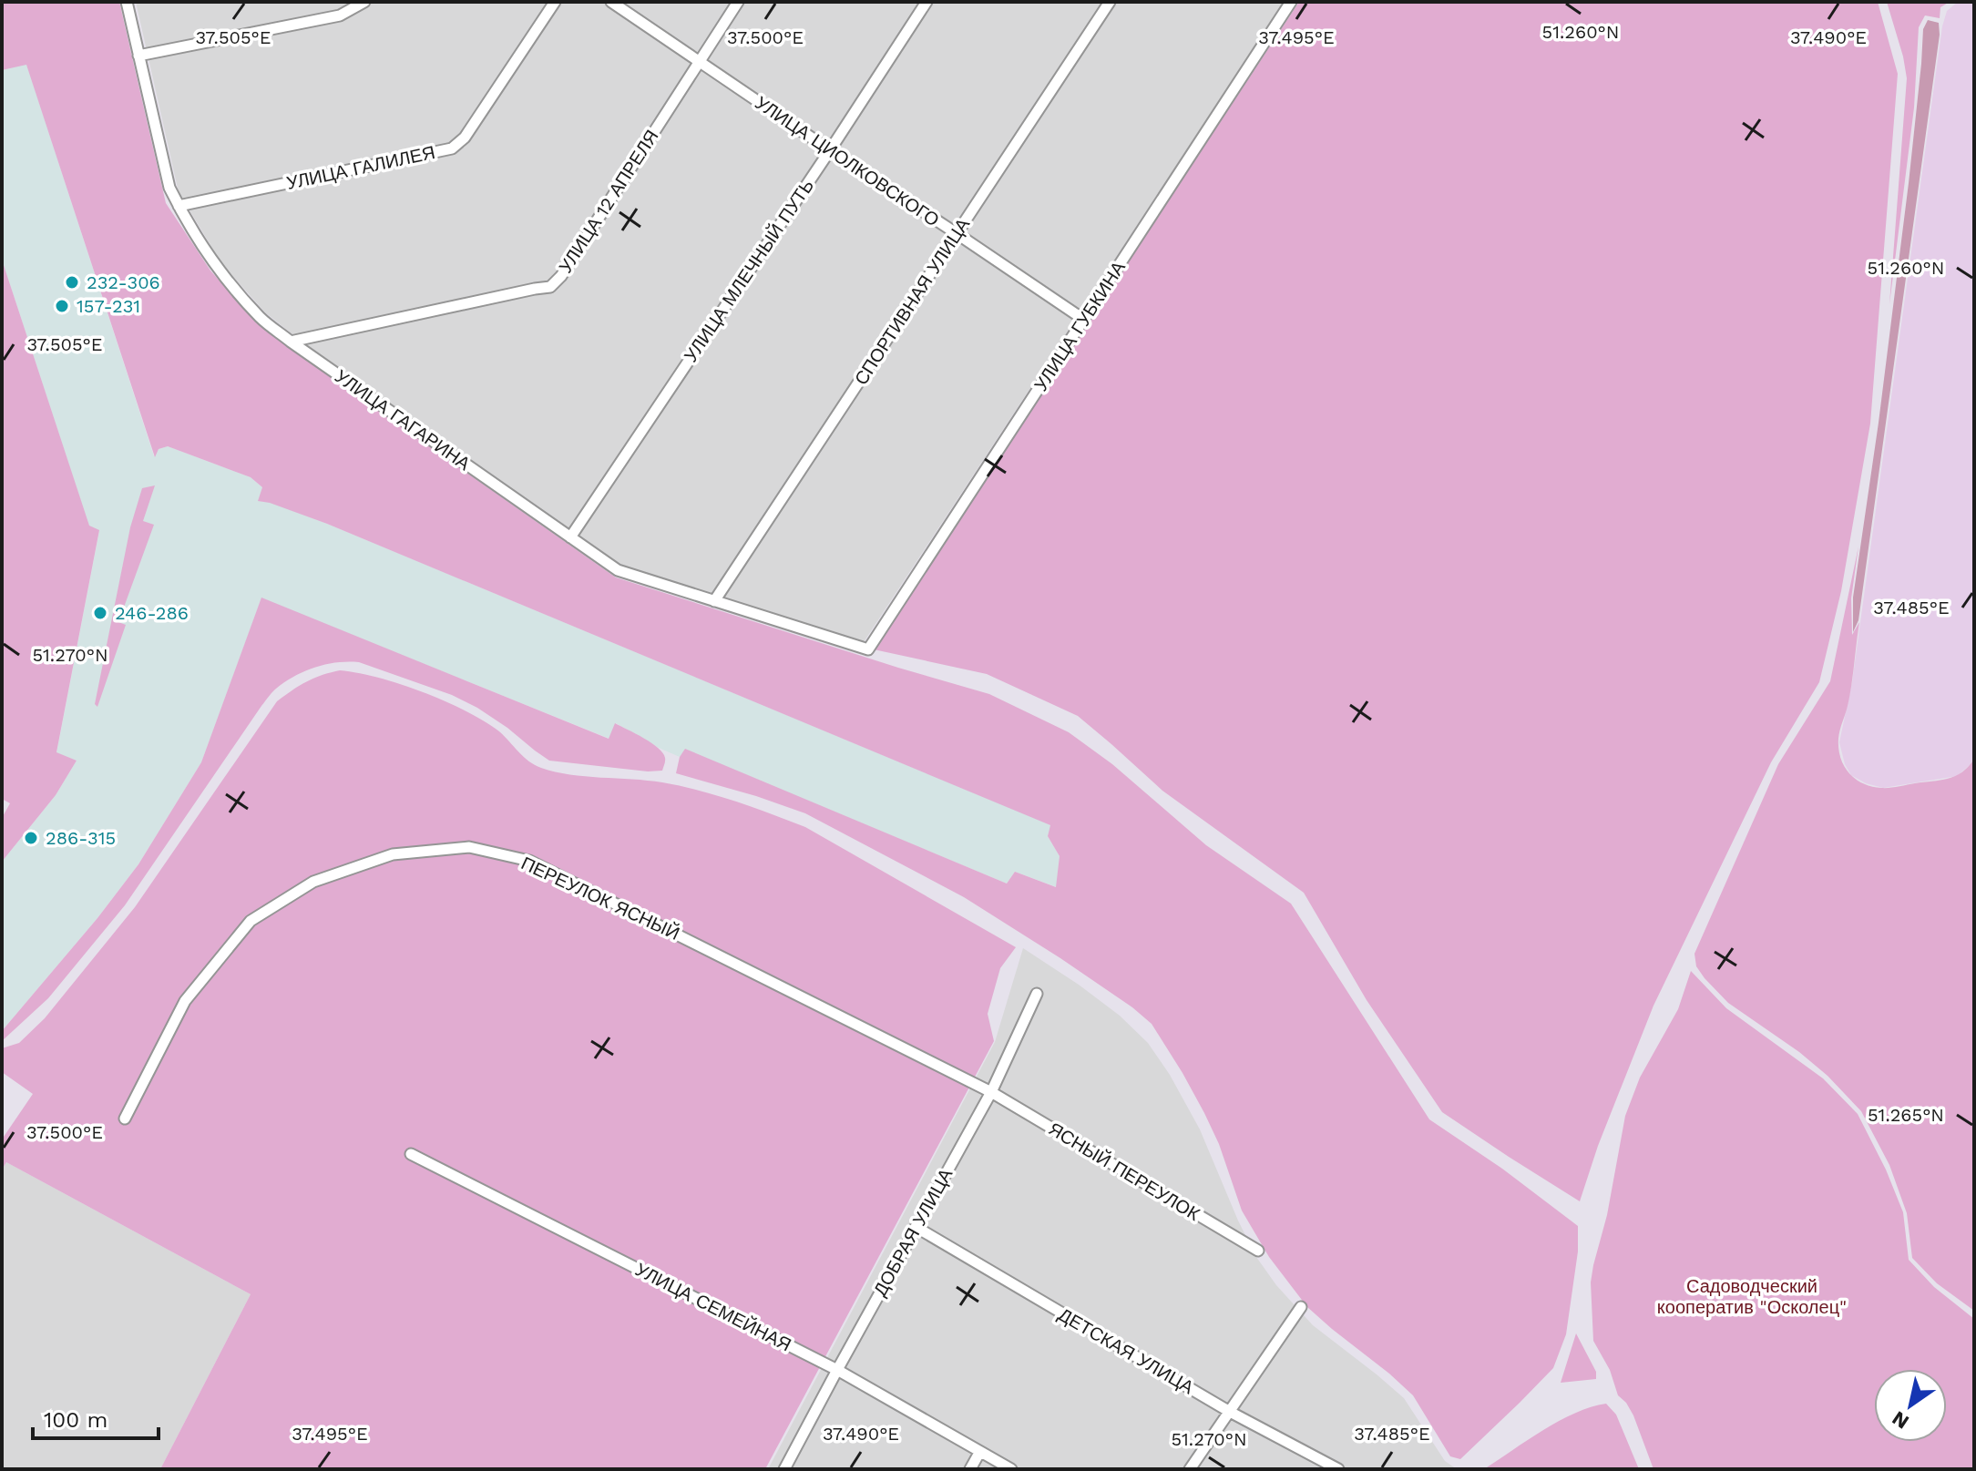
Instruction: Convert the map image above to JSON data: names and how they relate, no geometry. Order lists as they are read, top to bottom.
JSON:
{
  "streets": {
    "street": [
      "УЛИЦА ЦИОЛКОВСКОГО",
      "УЛИЦА ГАЛИЛЕЯ",
      "УЛИЦА 12 АПРЕЛЯ",
      "УЛИЦА МЛЕЧНЫЙ ПУТЬ",
      "СПОРТИВНАЯ УЛИЦА",
      "УЛИЦА ГУБКИНА",
      "УЛИЦА ГАГАРИНА",
      "ПЕРЕУЛОК ЯСНЫЙ",
      "ЯСНЫЙ ПЕРЕУЛОК",
      "ДОБРАЯ УЛИЦА",
      "УЛИЦА СЕМЕЙНАЯ",
      "ДЕТСКАЯ УЛИЦА"
    ]
  },
  "crossings": [
    ["УЛИЦА ЦИОЛКОВСКОГО", "УЛИЦА 12 АПРЕЛЯ"],
    ["УЛИЦА ЦИОЛКОВСКОГО", "УЛИЦА МЛЕЧНЫЙ ПУТЬ"],
    ["УЛИЦА ЦИОЛКОВСКОГО", "СПОРТИВНАЯ УЛИЦА"],
    ["УЛИЦА ЦИОЛКОВСКОГО", "УЛИЦА ГУБКИНА"],
    ["УЛИЦА ГАЛИЛЕЯ", "УЛИЦА ГАГАРИНА"],
    ["УЛИЦА 12 АПРЕЛЯ", "УЛИЦА ГАГАРИНА"],
    ["УЛИЦА МЛЕЧНЫЙ ПУТЬ", "УЛИЦА ГАГАРИНА"],
    ["СПОРТИВНАЯ УЛИЦА", "УЛИЦА ГАГАРИНА"],
    ["УЛИЦА ГУБКИНА", "УЛИЦА ГАГАРИНА"],
    ["ПЕРЕУЛОК ЯСНЫЙ", "ЯСНЫЙ ПЕРЕУЛОК"],
    ["ПЕРЕУЛОК ЯСНЫЙ", "ДОБРАЯ УЛИЦА"],
    ["ЯСНЫЙ ПЕРЕУЛОК", "ДОБРАЯ УЛИЦА"],
    ["ДОБРАЯ УЛИЦА", "УЛИЦА СЕМЕЙНАЯ"],
    ["ДОБРАЯ УЛИЦА", "ДЕТСКАЯ УЛИЦА"]
  ],
  "parks": ["Садоводческий кооператив \"Осколец\""],
  "places": [
    "232-306",
    "157-231",
    "246-286",
    "286-315"
  ],
  "scale_bar": "100 m",
  "north": "bottom left",
  "coordinates": [
    "51.260°N",
    "37.505°E",
    "37.500°E",
    "37.495°E",
    "37.490°E",
    "37.485°E",
    "51.270°N",
    "51.265°N"
  ]
}
